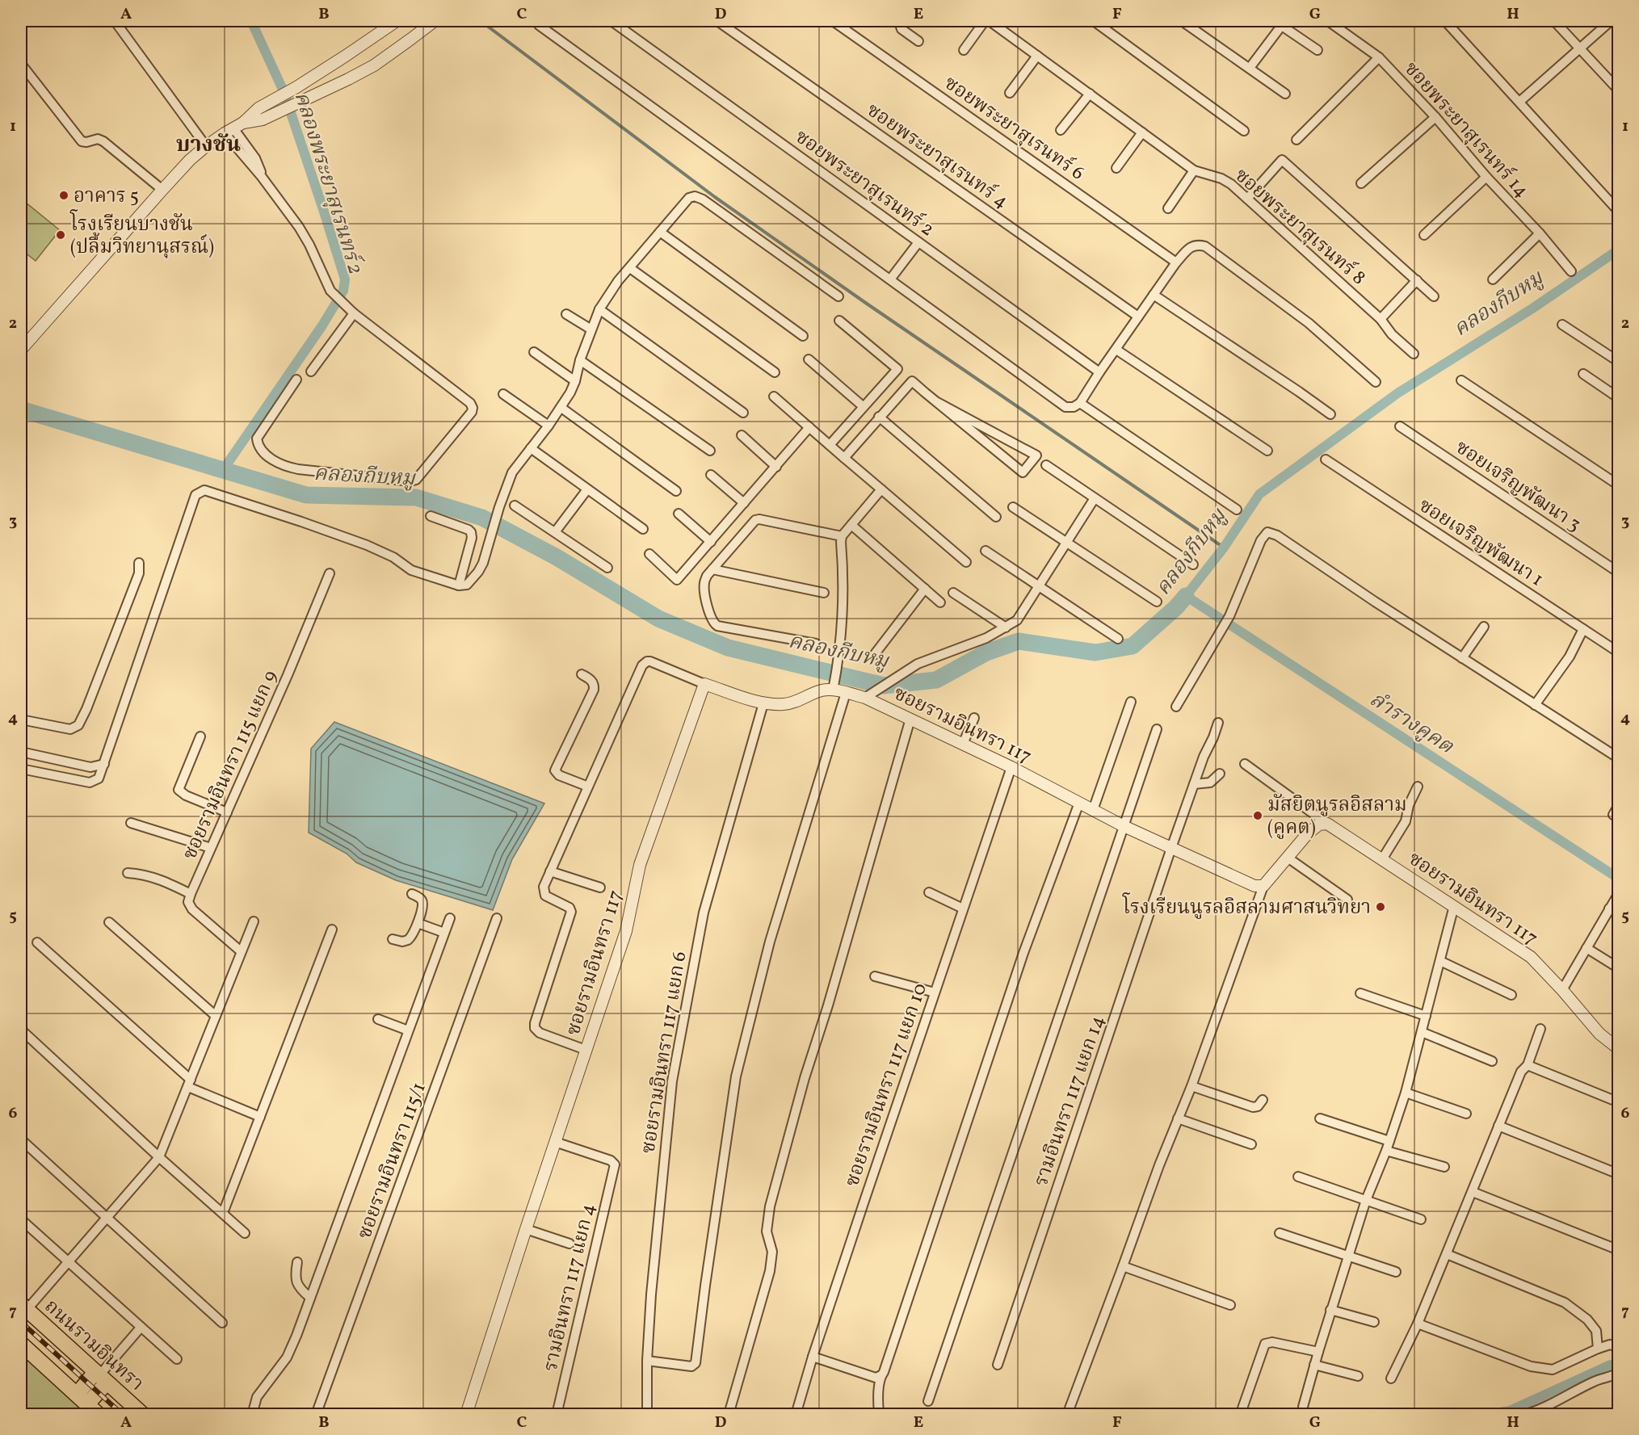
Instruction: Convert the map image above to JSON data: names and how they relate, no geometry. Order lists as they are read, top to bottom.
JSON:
{
  "streets": {
    "highway": ["ถนนรามอินทรา"],
    "street": [
      "ซอยพระยาสุเรนทร์ 6",
      "ซอยพระยาสุเรนทร์ 14",
      "ซอยพระยาสุเรนทร์ 4",
      "ซอยพระยาสุเรนทร์ 2",
      "ซอยพระยาสุเรนทร์ 8",
      "ซอยเจริญพัฒนา 3",
      "ซอยเจริญพัฒนา 1",
      "ซอยรามอินทรา 117",
      "ซอยรามอินทรา 115 แยก 9",
      "ซอยรามอินทรา 117 แยก 6",
      "ซอยรามอินทรา 117 แยก 10",
      "รามอินทรา 117 แยก 14",
      "ซอยรามอินทรา 115/1",
      "รามอินทรา 117 แยก 4"
    ]
  },
  "crossings": [
    ["ซอยรามอินทรา 117", "ซอยรามอินทรา 117 แยก 6"],
    ["ซอยรามอินทรา 117", "ซอยรามอินทรา 117 แยก 10"],
    ["ซอยรามอินทรา 117", "รามอินทรา 117 แยก 14"],
    ["ซอยรามอินทรา 117", "รามอินทรา 117 แยก 4"]
  ],
  "districts": ["บางชัน"],
  "water": ["คลองพระยาสุเรนทร์ 2", "คลองกีบหมู", "ลำรางคูคต"],
  "places": [
    "อาคาร 5",
    "โรงเรียนบางชัน (ปลื้มวิทยานุสรณ์)",
    "มัสยิตนูรลอิสลาม (คูคต)",
    "โรงเรียนนูรลอิสลามศาสนวิทยา"
  ],
  "grid": {
    "columns": [
      "A",
      "B",
      "C",
      "D",
      "E",
      "F",
      "G",
      "H"
    ],
    "rows": [
      "1",
      "2",
      "3",
      "4",
      "5",
      "6",
      "7"
    ]
  }
}
